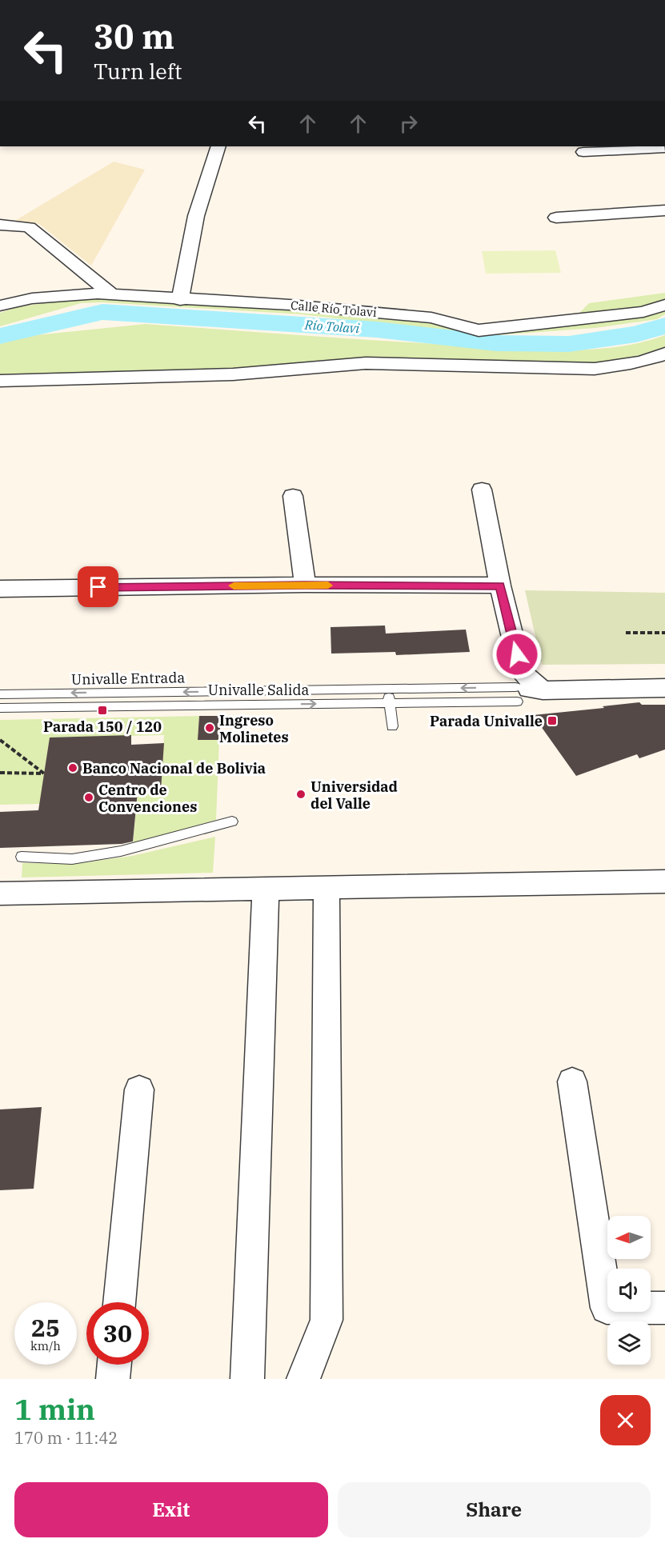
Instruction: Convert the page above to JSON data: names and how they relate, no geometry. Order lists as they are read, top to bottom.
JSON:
{
  "streets": {
    "street": ["Calle Río Tolavi"],
    "lane": ["Univalle Entrada", "Univalle Salida"]
  },
  "crossings": [
    ["Univalle Entrada", "Univalle Salida"]
  ],
  "one_way": ["Univalle Entrada"],
  "water": ["Río Tolavi"],
  "places": {
    "transit": ["Parada 150 / 120", "Parada Univalle"],
    "other": [
      "Ingreso Molinetes",
      "Banco Nacional de Bolivia",
      "Universidad del Valle",
      "Centro de Convenciones"
    ]
  },
  "north": "left",
  "page": {
    "turn": ["30 m", "Turn left"],
    "speed": "25 km/h",
    "limit": "30",
    "heading": ["1 min", "170 m · 11:42"],
    "buttons": ["Exit", "Share"]
  }
}
